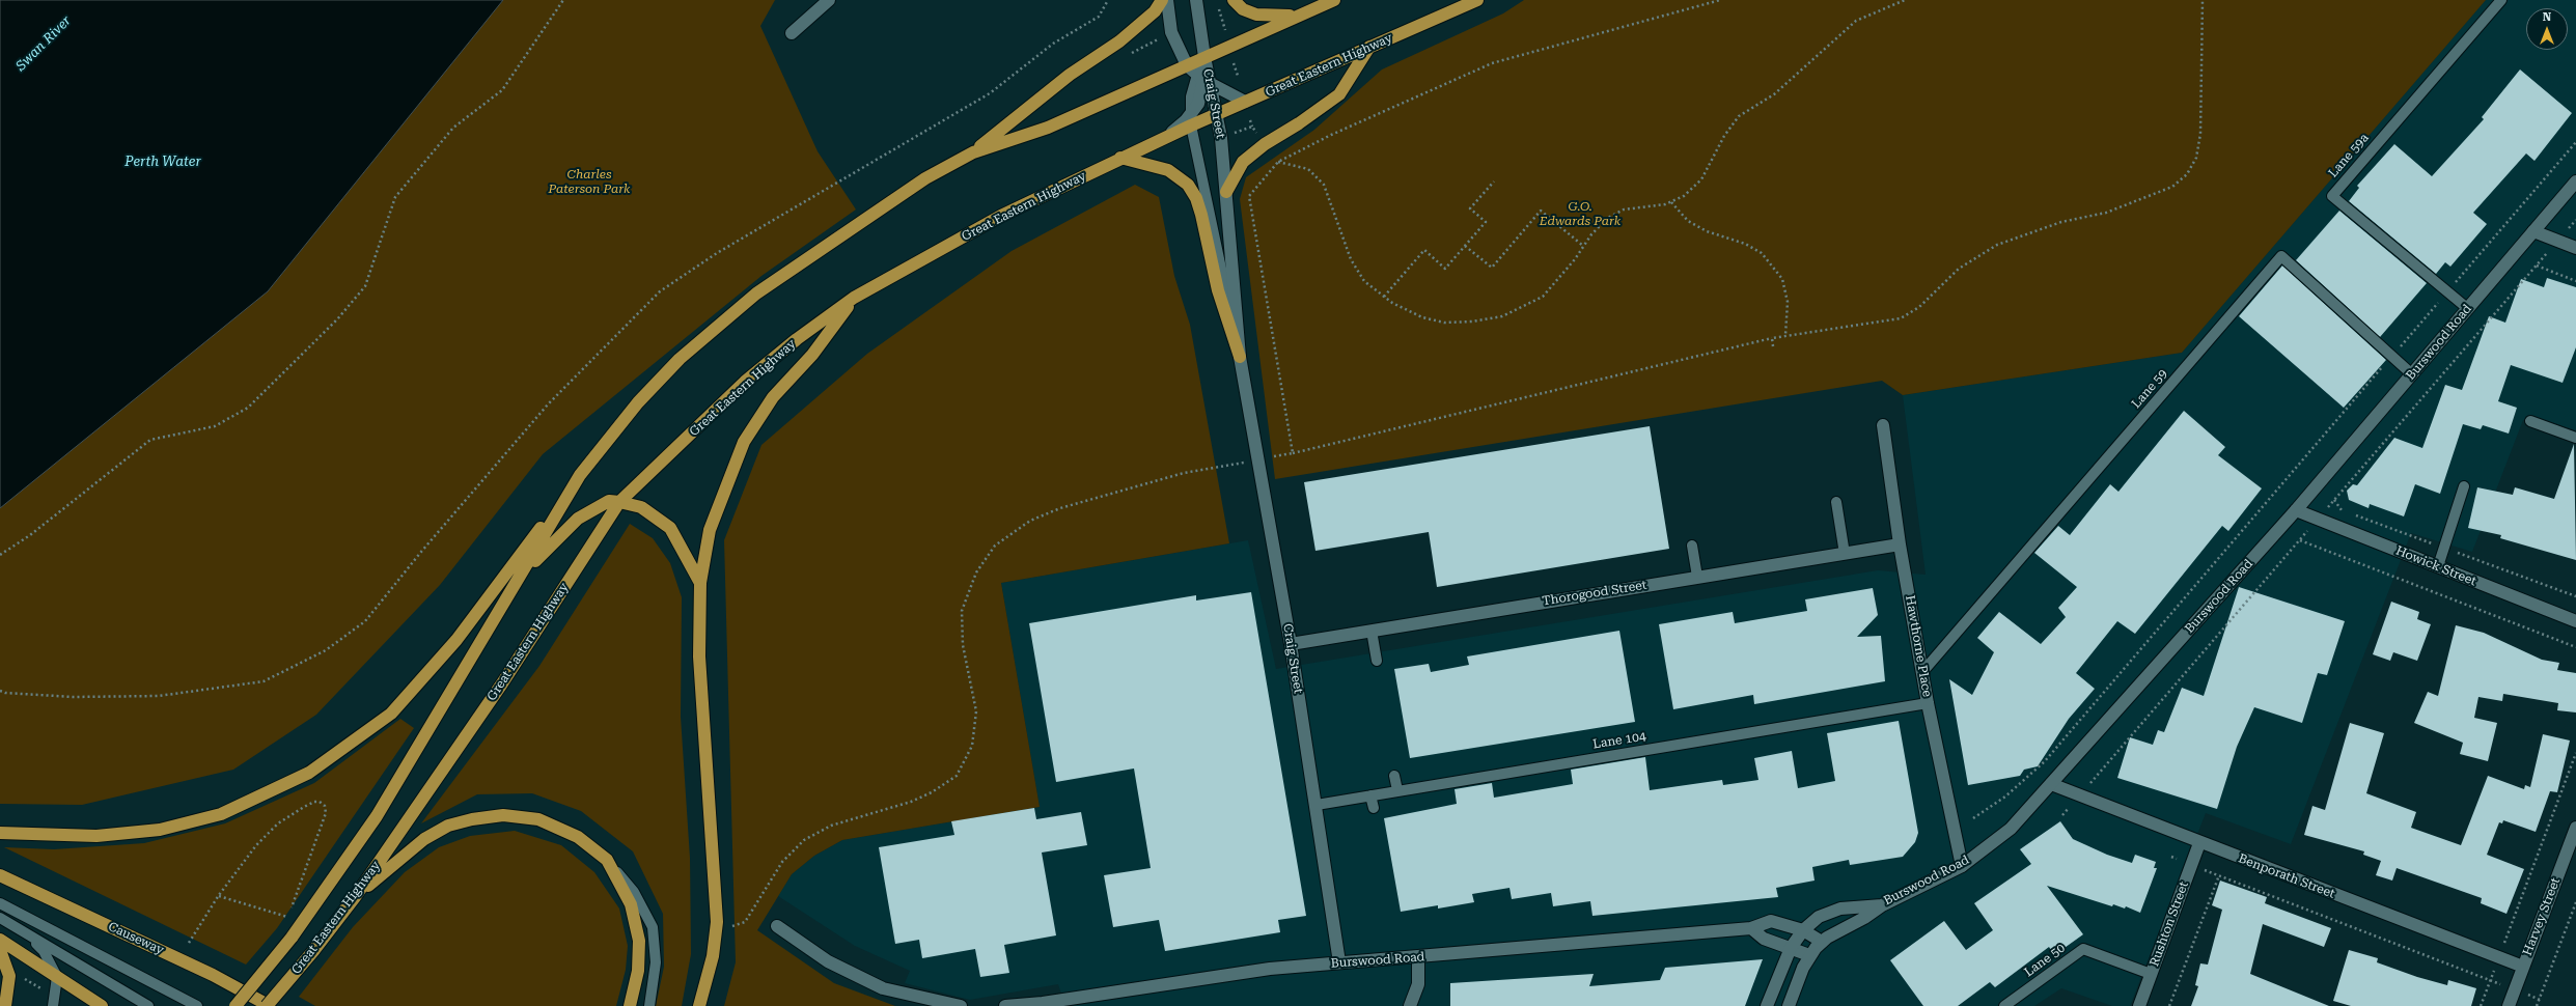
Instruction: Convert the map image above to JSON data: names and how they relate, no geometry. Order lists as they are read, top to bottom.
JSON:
{
  "streets": {
    "highway": ["Great Eastern Highway", "Causeway"],
    "street": [
      "Craig Street",
      "Burswood Road",
      "Howick Street",
      "Thorogood Street",
      "Hawthorne Place",
      "Benporath Street",
      "Harvey Street",
      "Rushton Street"
    ],
    "lane": [
      "Lane 59a",
      "Lane 59",
      "Lane 104",
      "Lane 50"
    ]
  },
  "crossings": [
    ["Great Eastern Highway", "Craig Street"],
    ["Great Eastern Highway", "Causeway"],
    ["Craig Street", "Burswood Road"],
    ["Craig Street", "Thorogood Street"],
    ["Craig Street", "Lane 104"],
    ["Lane 59a", "Burswood Road"],
    ["Burswood Road", "Lane 59"],
    ["Burswood Road", "Howick Street"],
    ["Burswood Road", "Hawthorne Place"],
    ["Burswood Road", "Benporath Street"],
    ["Lane 59", "Hawthorne Place"],
    ["Thorogood Street", "Hawthorne Place"],
    ["Hawthorne Place", "Lane 104"],
    ["Benporath Street", "Harvey Street"],
    ["Benporath Street", "Rushton Street"],
    ["Rushton Street", "Lane 50"]
  ],
  "water": ["Swan River", "Perth Water"],
  "parks": ["Charles Paterson Park", "G.O. Edwards Park"],
  "north": "top"
}
